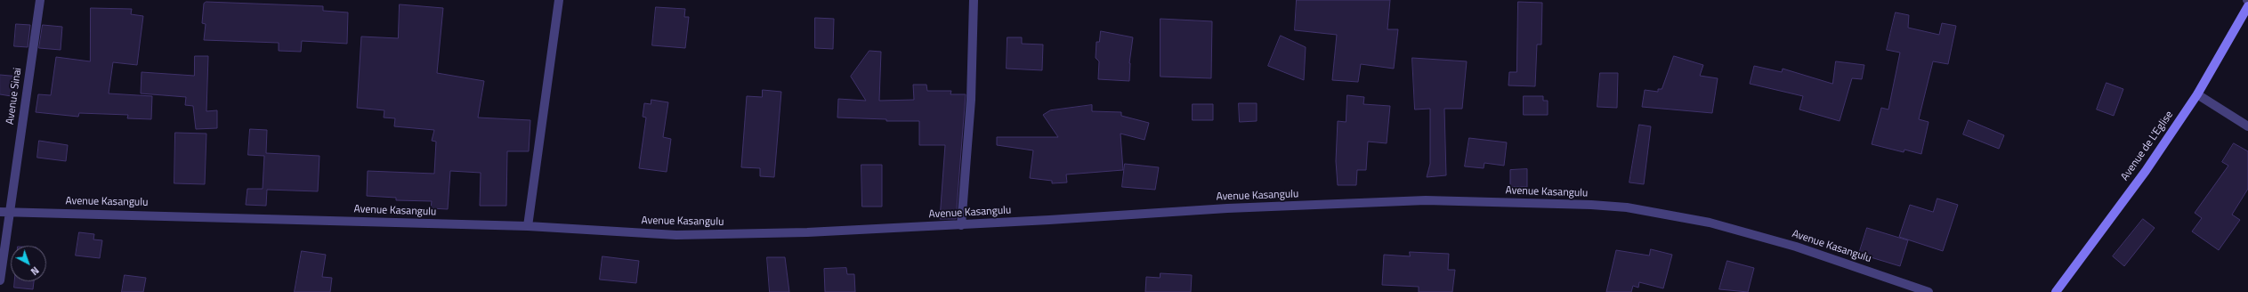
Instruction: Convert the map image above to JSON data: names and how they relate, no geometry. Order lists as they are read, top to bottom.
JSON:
{
  "streets": {
    "street": ["Avenue Sinai", "Avenue de L'Eglise", "Avenue Kasangulu"]
  },
  "crossings": [
    ["Avenue Sinai", "Avenue Kasangulu"]
  ],
  "north": "bottom right"
}
